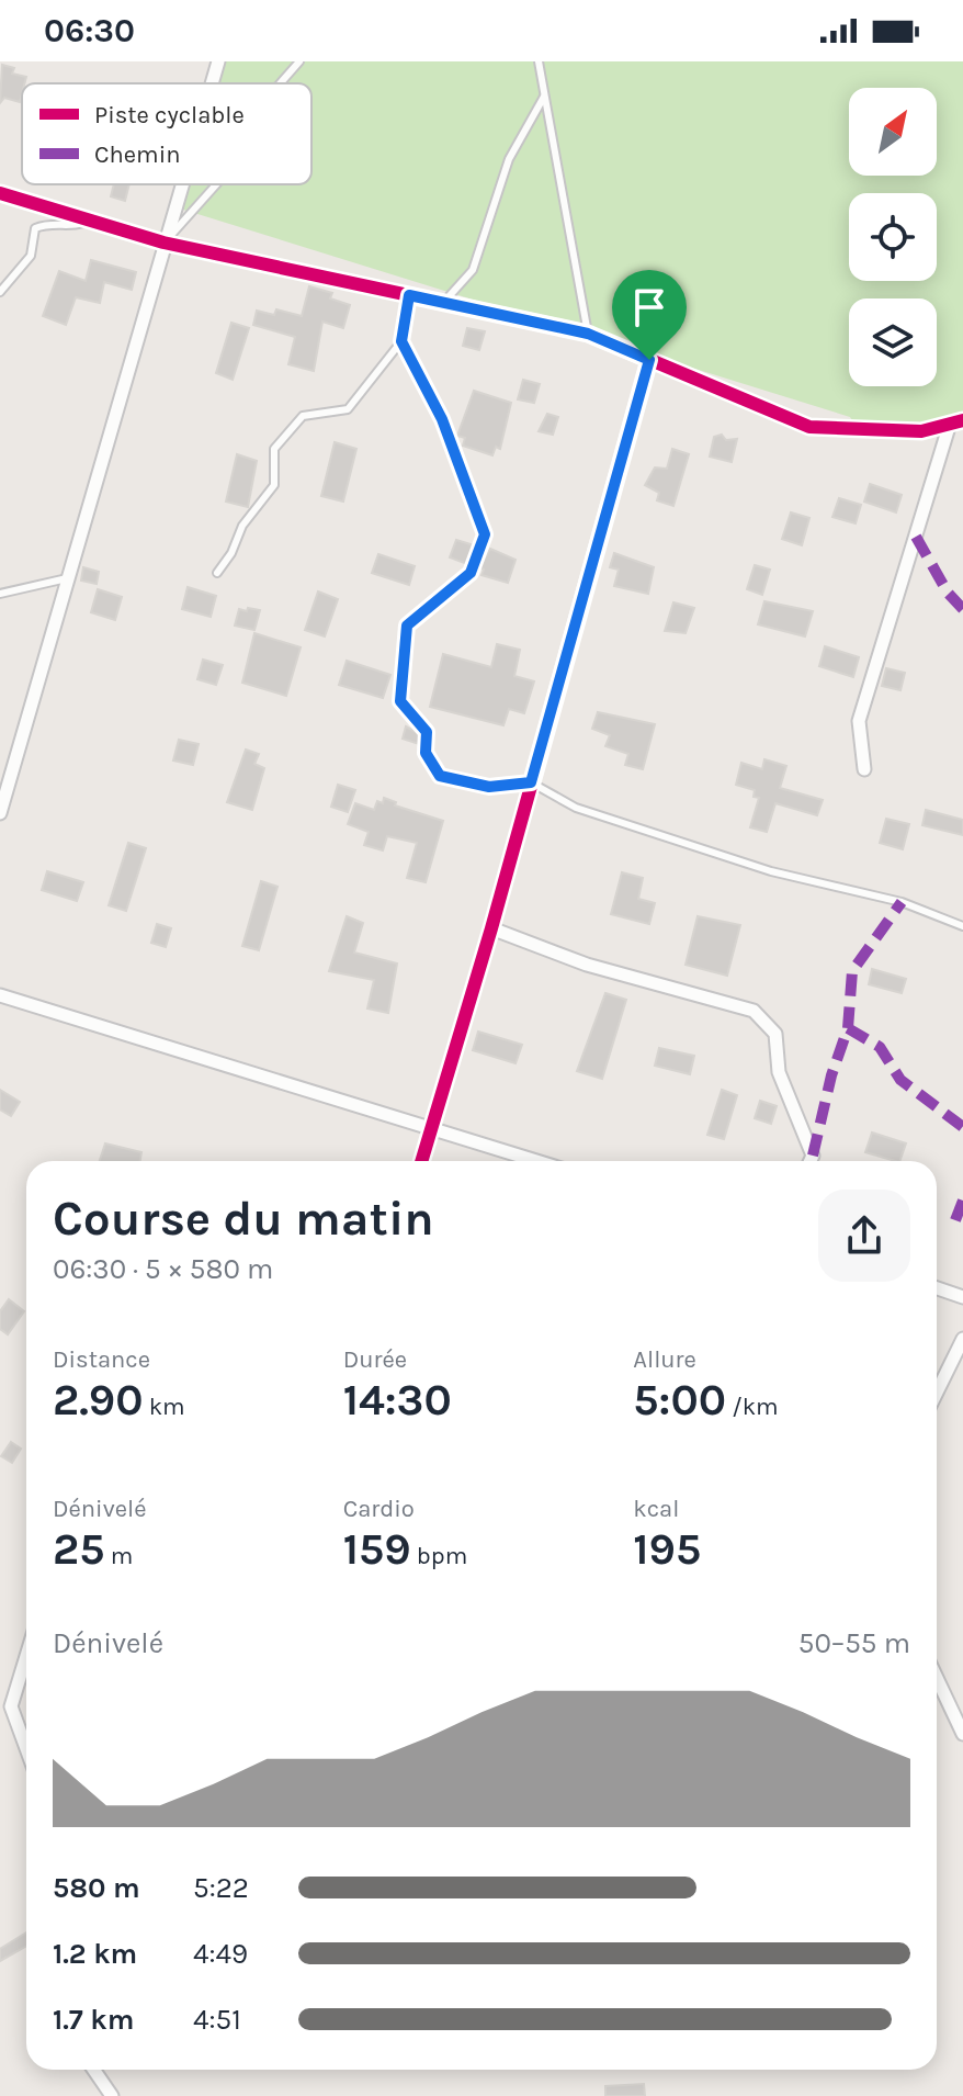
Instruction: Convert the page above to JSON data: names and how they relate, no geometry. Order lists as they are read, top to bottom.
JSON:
{
  "legend": ["Piste cyclable", "Chemin"],
  "north": "top right",
  "page": {
    "status": "06:30",
    "heading": ["Course du matin", "06:30 · 5 × 580 m"],
    "stats": [
      ["Distance", "2.90 km"],
      ["Durée", "14:30"],
      ["Allure", "5:00 /km"],
      ["Dénivelé", "25 m"],
      ["Cardio", "159 bpm"],
      ["kcal", "195"]
    ],
    "chart": ["Dénivelé", "50–55 m"],
    "list": [
      {
        "name": "580 m",
        "note": "5:22"
      },
      {
        "name": "1.2 km",
        "note": "4:49"
      },
      {
        "name": "1.7 km",
        "note": "4:51"
      }
    ]
  }
}
